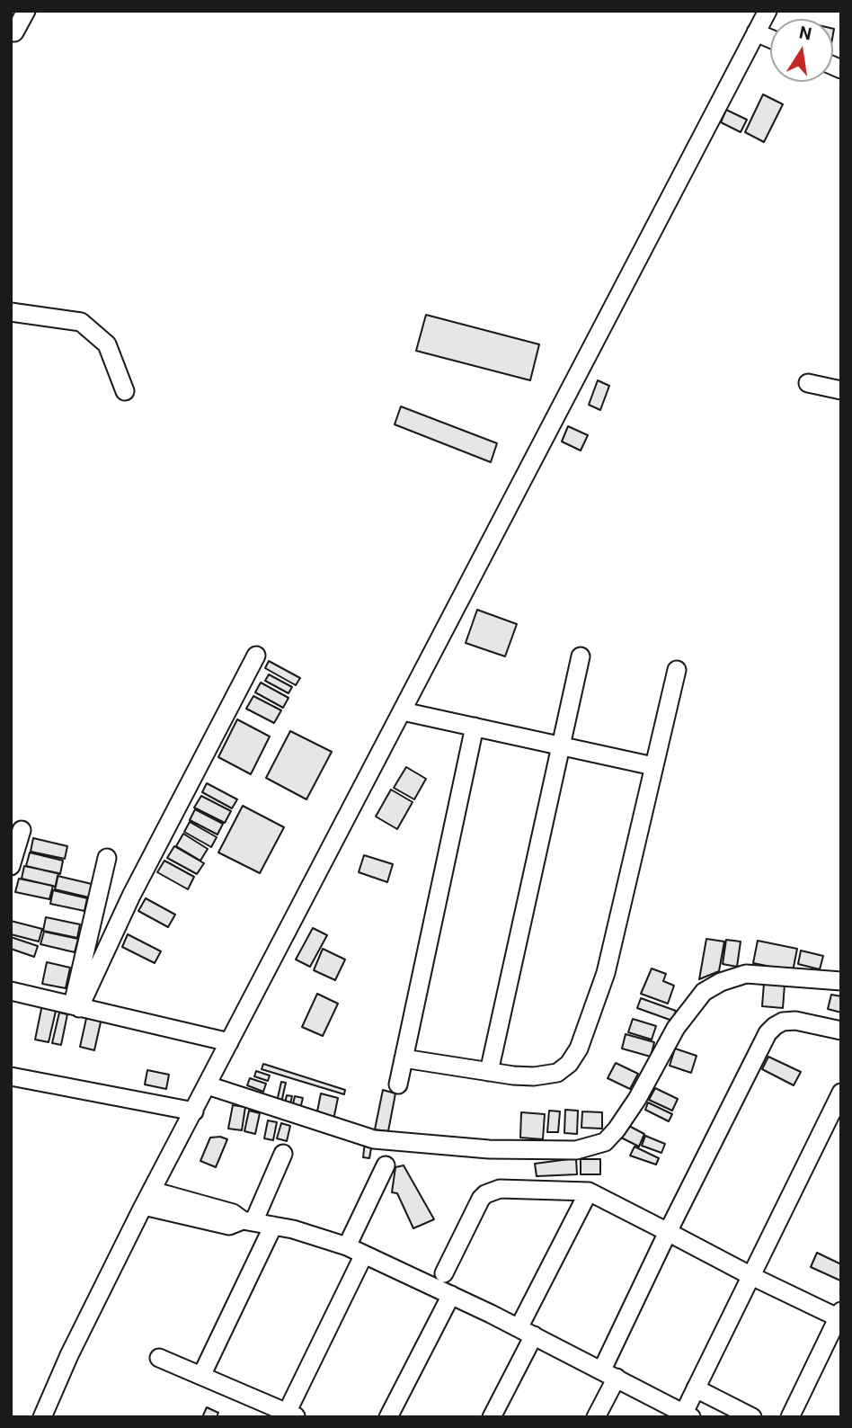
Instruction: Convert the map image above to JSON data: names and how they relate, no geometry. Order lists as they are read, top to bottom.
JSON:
{
  "north": "top"
}
